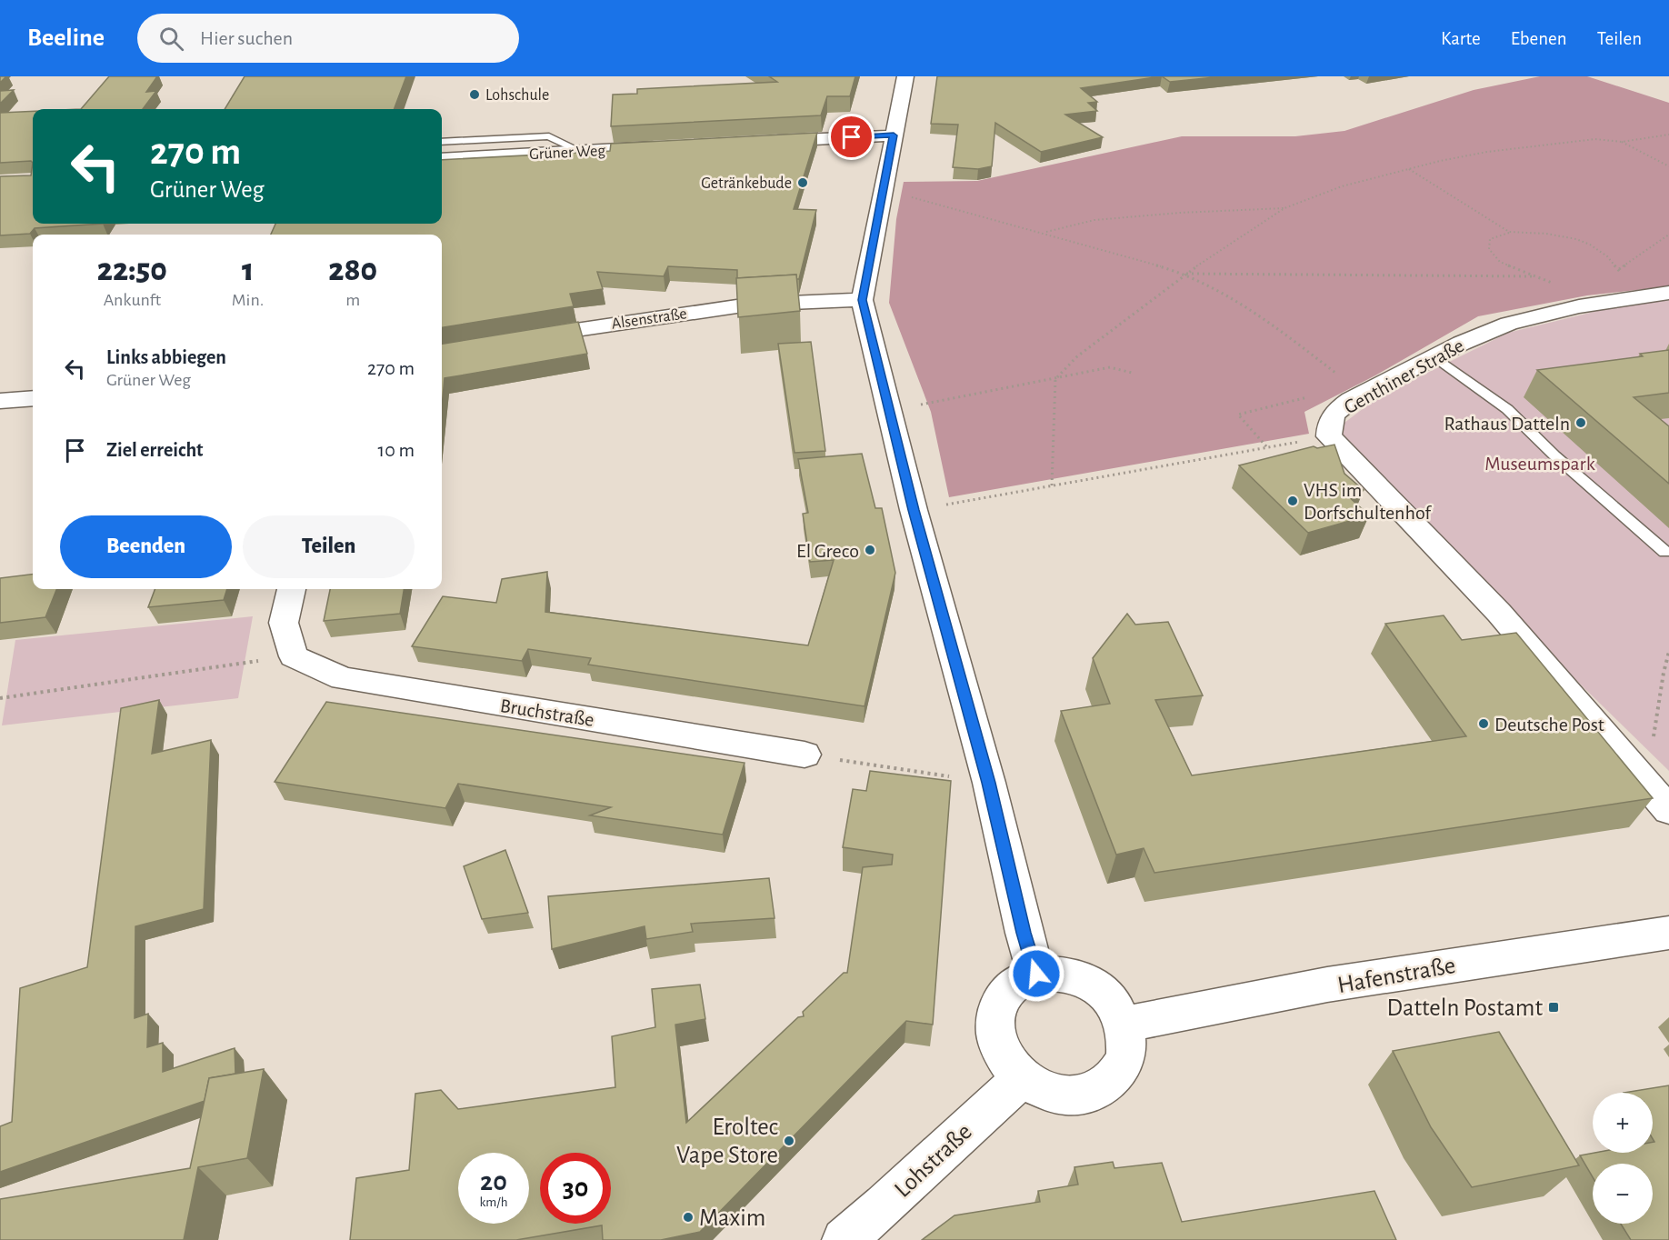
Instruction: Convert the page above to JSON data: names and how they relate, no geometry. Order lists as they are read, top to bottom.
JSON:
{
  "streets": {
    "street": [
      "Grüner Weg",
      "Alsenstraße",
      "Genthiner Straße",
      "Bruchstraße",
      "Hafenstraße",
      "Lohstraße"
    ]
  },
  "crossings": [
    ["Hafenstraße", "Lohstraße"]
  ],
  "parks": ["Museumspark"],
  "places": {
    "other": [
      "Lohschule",
      "Getränkebude",
      "Rathaus Datteln",
      "VHS im Dorfschultenhof",
      "El Greco",
      "Deutsche Post",
      "Eroltec Vape Store",
      "Maxim"
    ],
    "transit": ["Datteln Postamt"]
  },
  "page": {
    "header": "Beeline",
    "search": "Hier suchen",
    "nav": ["Karte", "Ebenen", "Teilen"],
    "turn": ["270 m", "Grüner Weg"],
    "eta": [
      "22:50",
      "Ankunft",
      "1",
      "Min.",
      "280",
      "m"
    ],
    "list": [
      {
        "name": "Links abbiegen",
        "note": "Grüner Weg",
        "value": "270 m"
      },
      {
        "name": "Ziel erreicht",
        "value": "10 m"
      }
    ],
    "buttons": ["Beenden", "Teilen"],
    "map_buttons": ["+", "−"],
    "speed": "20 km/h",
    "limit": "30"
  }
}
